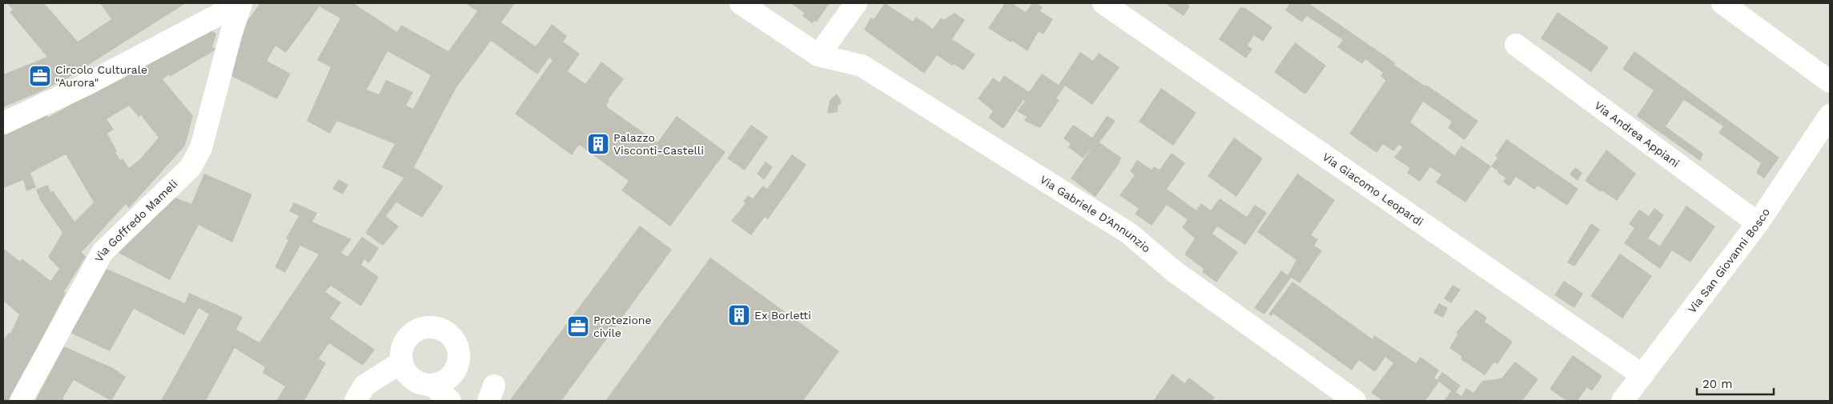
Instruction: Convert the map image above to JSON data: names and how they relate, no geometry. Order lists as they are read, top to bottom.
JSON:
{
  "streets": {
    "street": [
      "Via Andrea Appiani",
      "Via Giacomo Leopardi",
      "Via Gabriele D'Annunzio",
      "Via Goffredo Mameli",
      "Via San Giovanni Bosco"
    ]
  },
  "crossings": [
    ["Via Andrea Appiani", "Via San Giovanni Bosco"],
    ["Via Giacomo Leopardi", "Via San Giovanni Bosco"]
  ],
  "places": {
    "office": ["Circolo Culturale \"Aurora\"", "Protezione civile"],
    "building": ["Palazzo Visconti-Castelli", "Ex Borletti"]
  },
  "scale_bar": "20 m"
}
